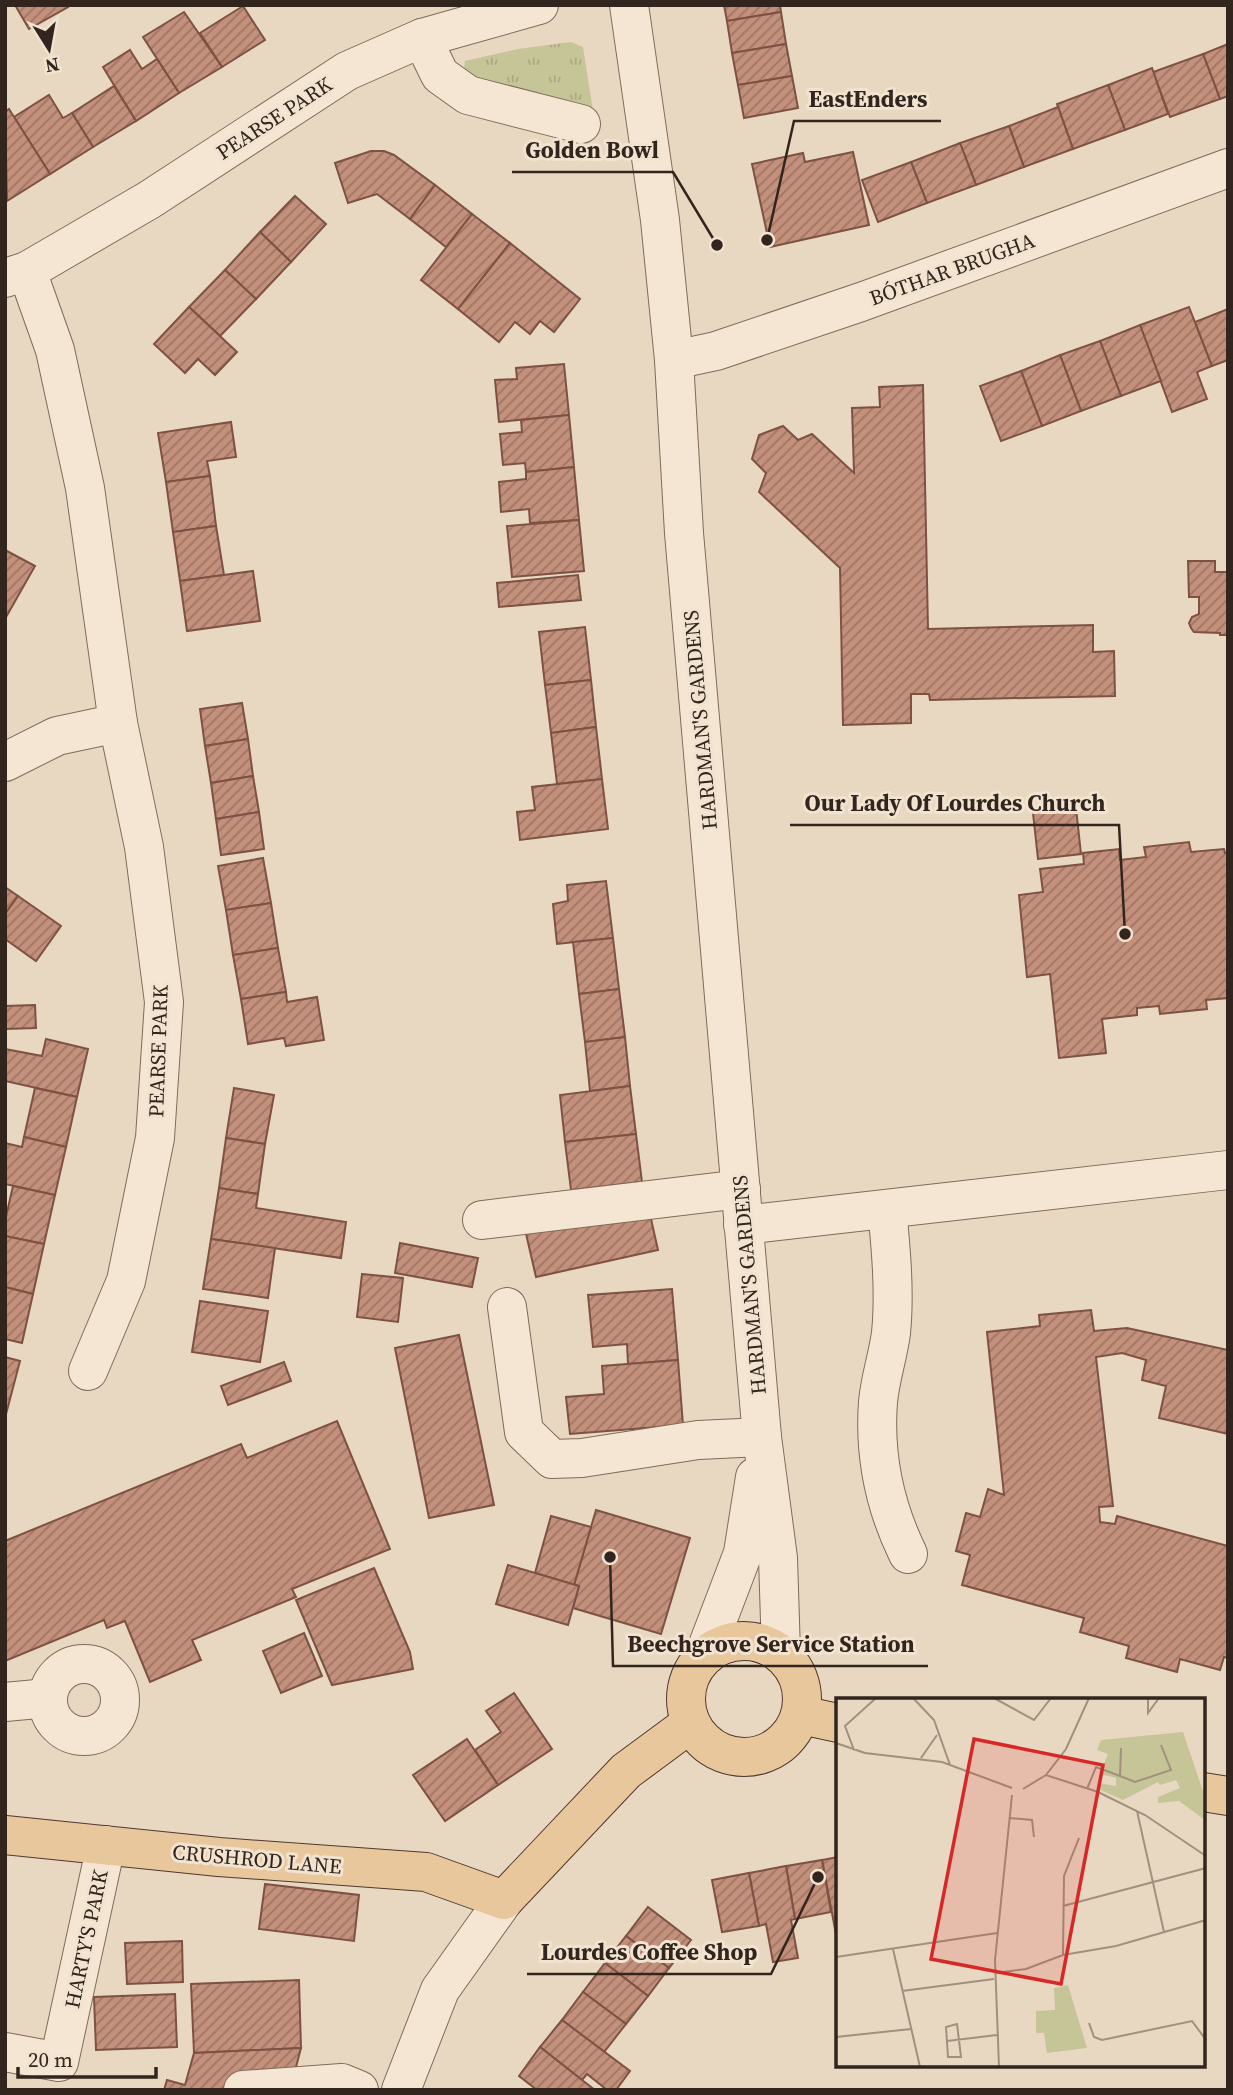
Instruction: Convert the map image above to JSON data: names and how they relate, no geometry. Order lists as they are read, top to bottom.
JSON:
{
  "streets": {
    "main road": ["CRUSHROD LANE"],
    "street": [
      "PEARSE PARK",
      "BÓTHAR BRUGHA",
      "HARDMAN'S GARDENS",
      "HARTY'S PARK"
    ]
  },
  "crossings": [
    ["BÓTHAR BRUGHA", "HARDMAN'S GARDENS"],
    ["CRUSHROD LANE", "HARTY'S PARK"]
  ],
  "places": [
    "EastEnders",
    "Golden Bowl",
    "Our Lady Of Lourdes Church",
    "Beechgrove Service Station",
    "Lourdes Coffee Shop"
  ],
  "scale_bar": "20 m",
  "north": "bottom"
}
